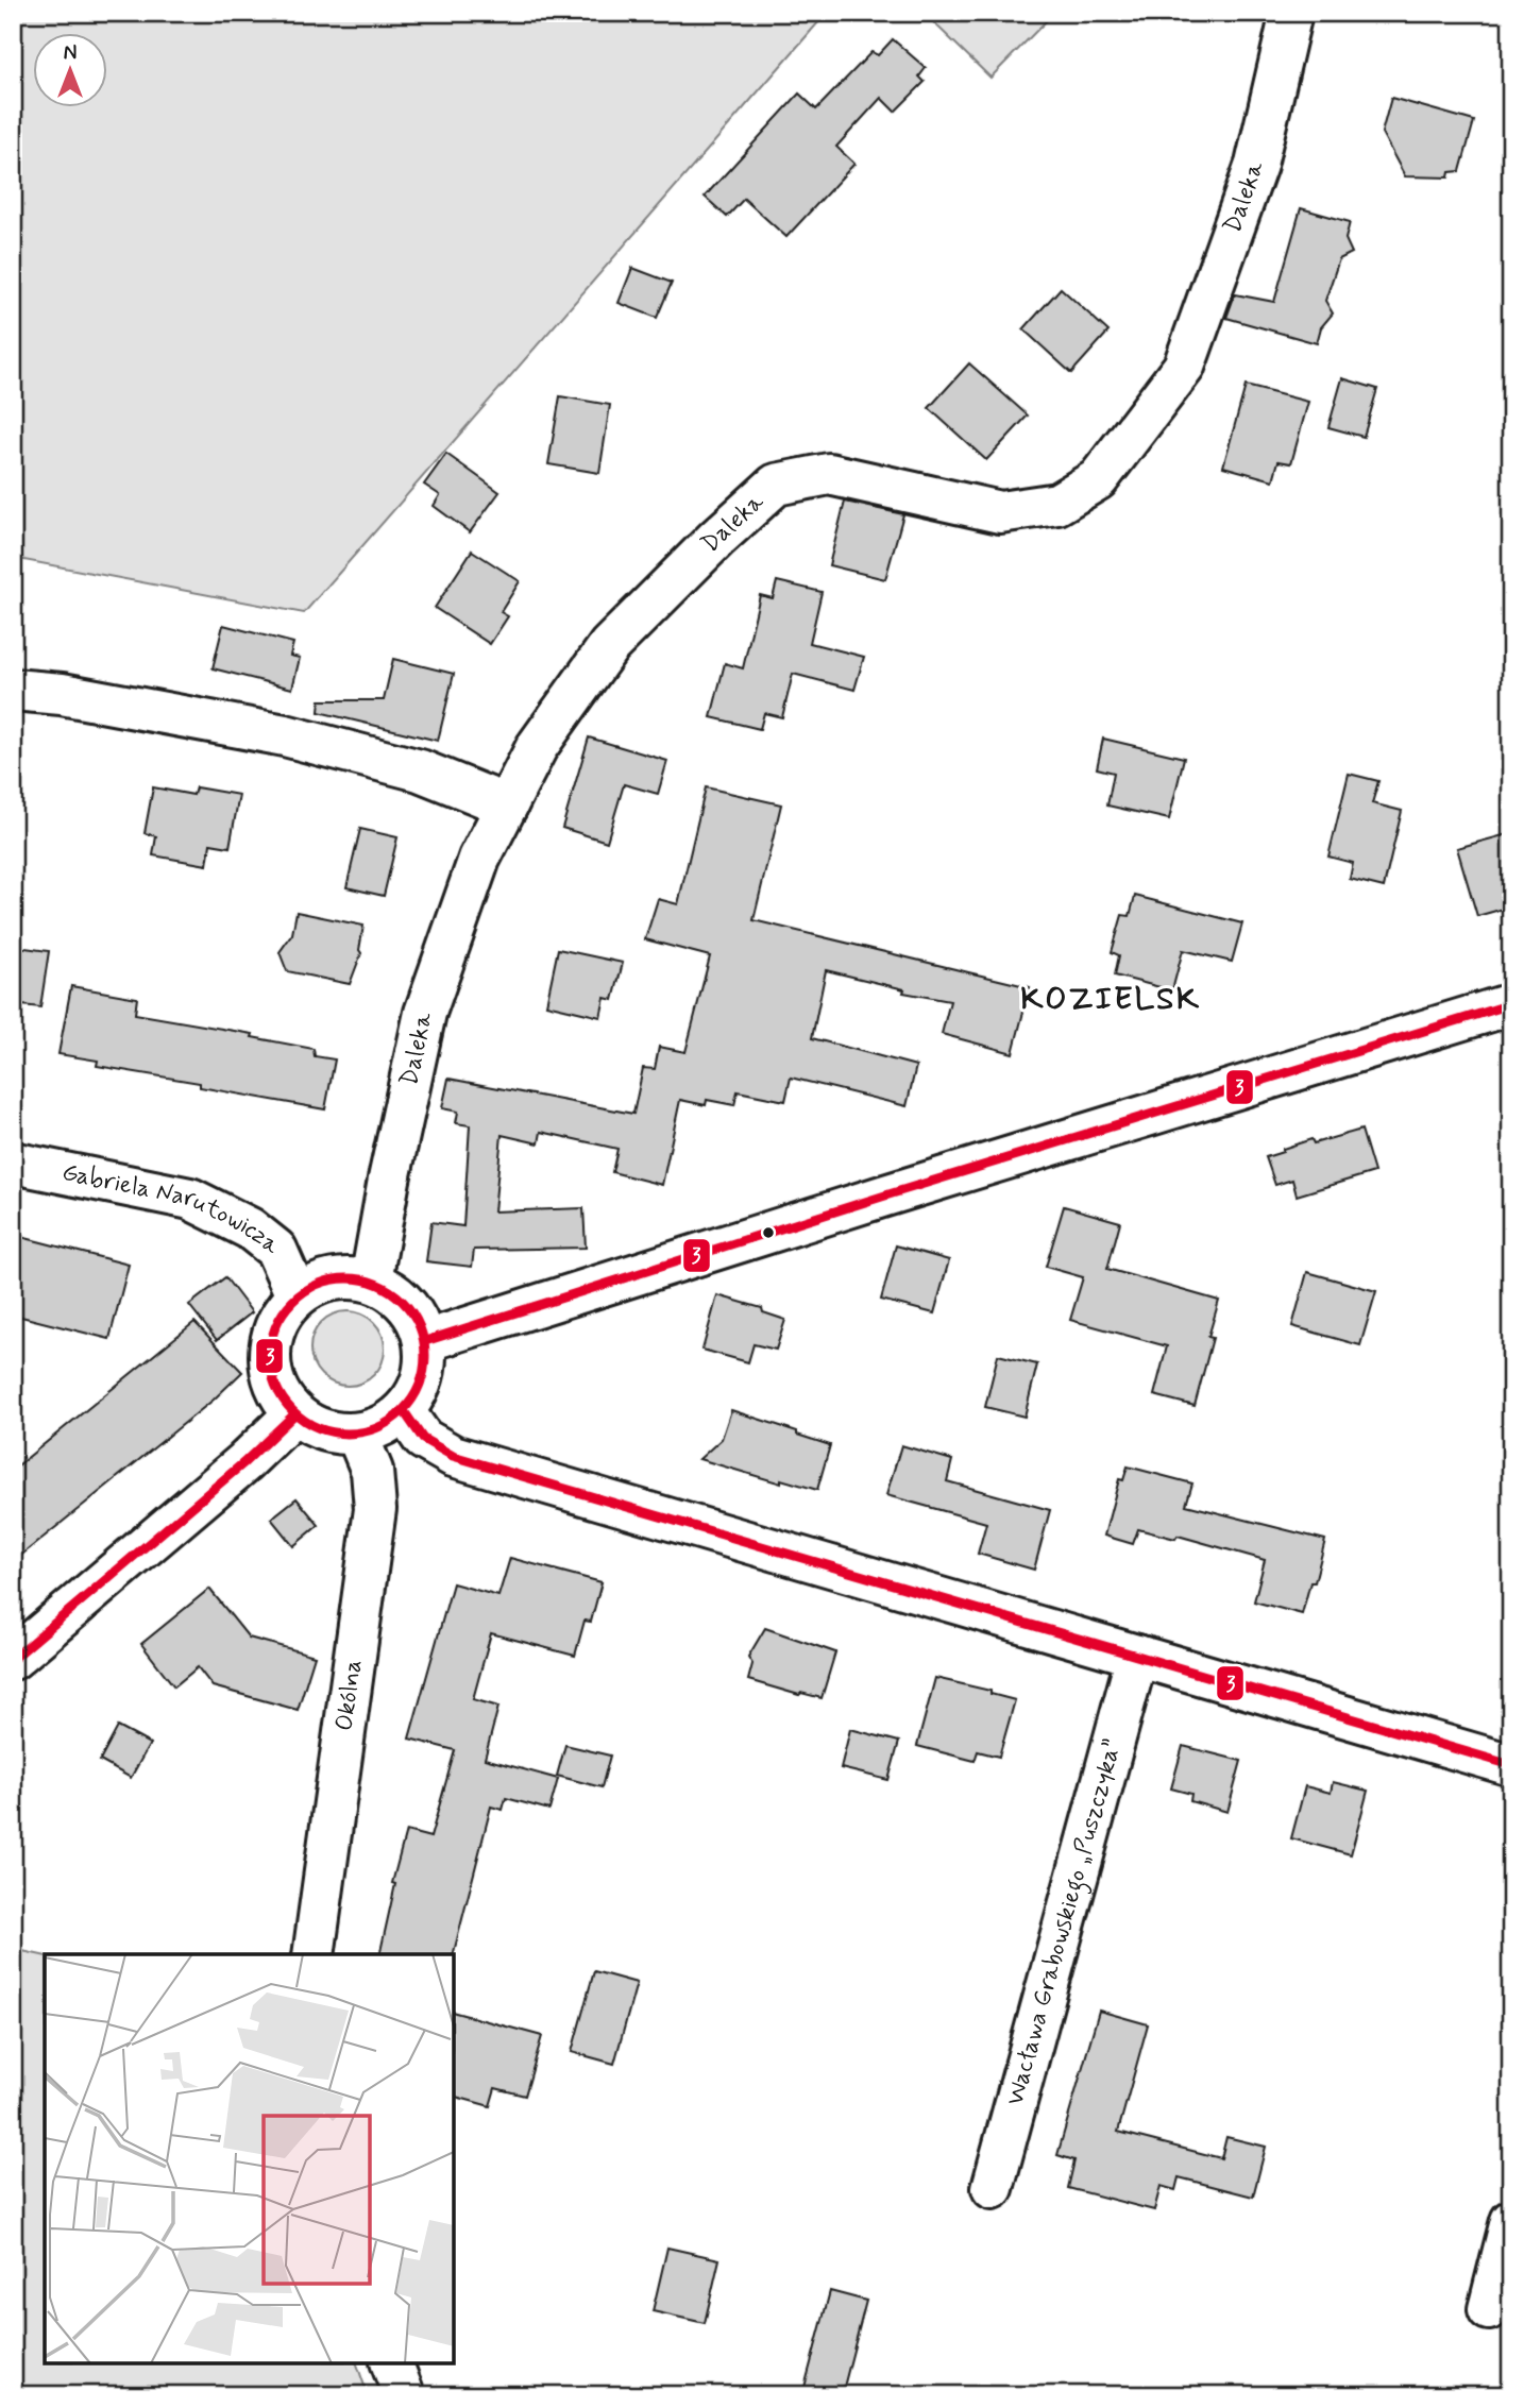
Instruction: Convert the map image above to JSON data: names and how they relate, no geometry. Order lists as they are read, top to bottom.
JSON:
{
  "streets": {
    "street": [
      "Daleka",
      "Gabriela Narutowicza",
      "Okólna",
      "Wacława Grabowskiego „Puszczyka”"
    ]
  },
  "crossings": [
    ["Daleka", "Gabriela Narutowicza"],
    ["Daleka", "Okólna"],
    ["Gabriela Narutowicza", "Okólna"]
  ],
  "districts": ["KOZIELSK"],
  "lines": ["transit line 3"],
  "north": "top"
}
